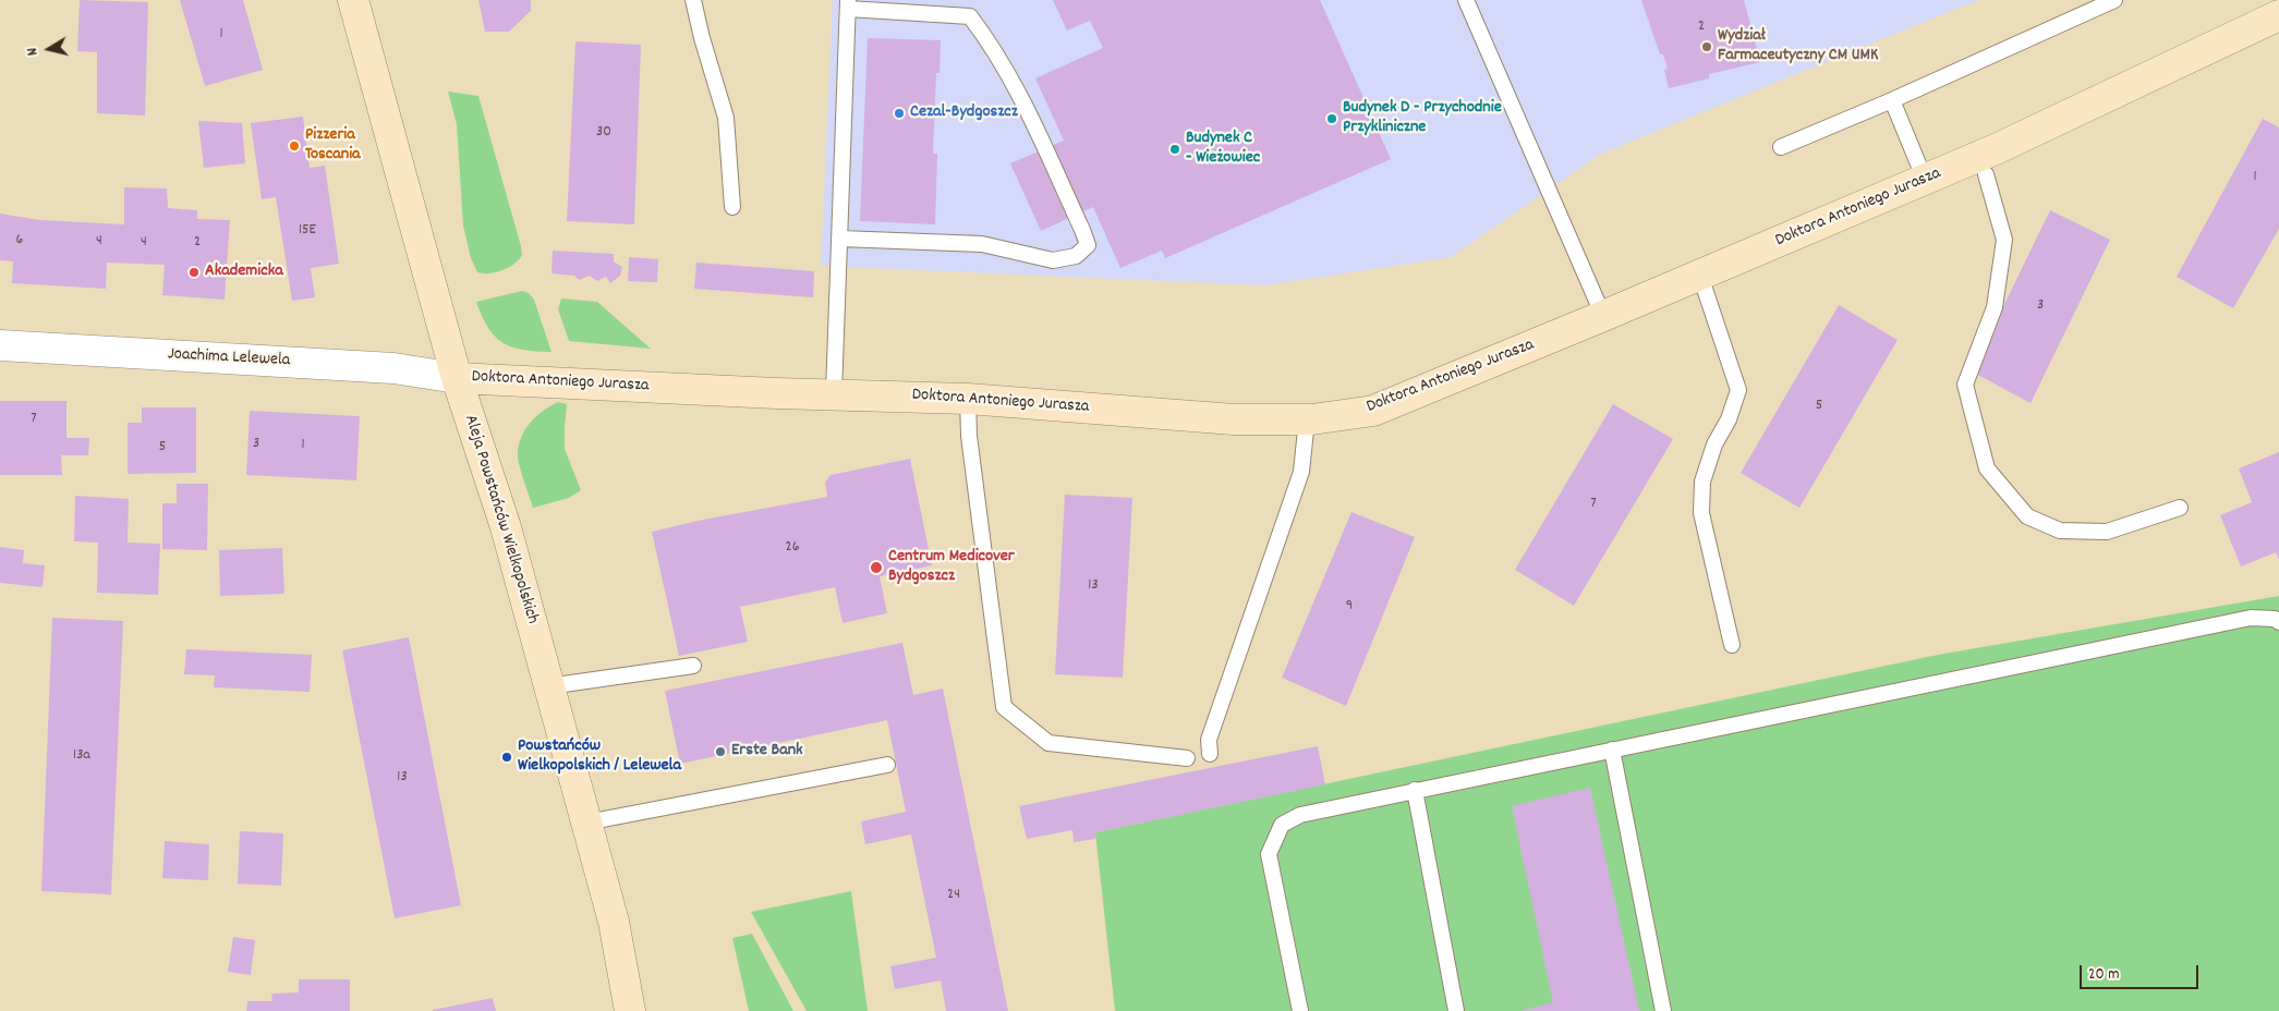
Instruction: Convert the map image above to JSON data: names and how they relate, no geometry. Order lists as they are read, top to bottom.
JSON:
{
  "streets": {
    "street": ["Doktora Antoniego Jurasza", "Joachima Lelewela", "Aleja Powstańców Wielkopolskich"]
  },
  "crossings": [
    ["Doktora Antoniego Jurasza", "Joachima Lelewela"],
    ["Doktora Antoniego Jurasza", "Aleja Powstańców Wielkopolskich"],
    ["Joachima Lelewela", "Aleja Powstańców Wielkopolskich"]
  ],
  "places": [
    "Wydział Farmaceutyczny CM UMK",
    "Cezal-Bydgoszcz",
    "Budynek D - Przychodnie Przykliniczne",
    "Pizzeria Toscania",
    "Budynek C - Wieżowiec",
    "Akademicka",
    "Centrum Medicover Bydgoszcz",
    "Erste Bank",
    "Powstańców Wielkopolskich / Lelewela"
  ],
  "house_numbers": [
    "2",
    "1",
    "30",
    "1",
    "15E",
    "6",
    "4",
    "4",
    "2",
    "3",
    "5",
    "7",
    "3",
    "1",
    "5",
    "7",
    "26",
    "13",
    "9",
    "13a",
    "13",
    "24"
  ],
  "scale_bar": "20 m",
  "north": "left"
}
